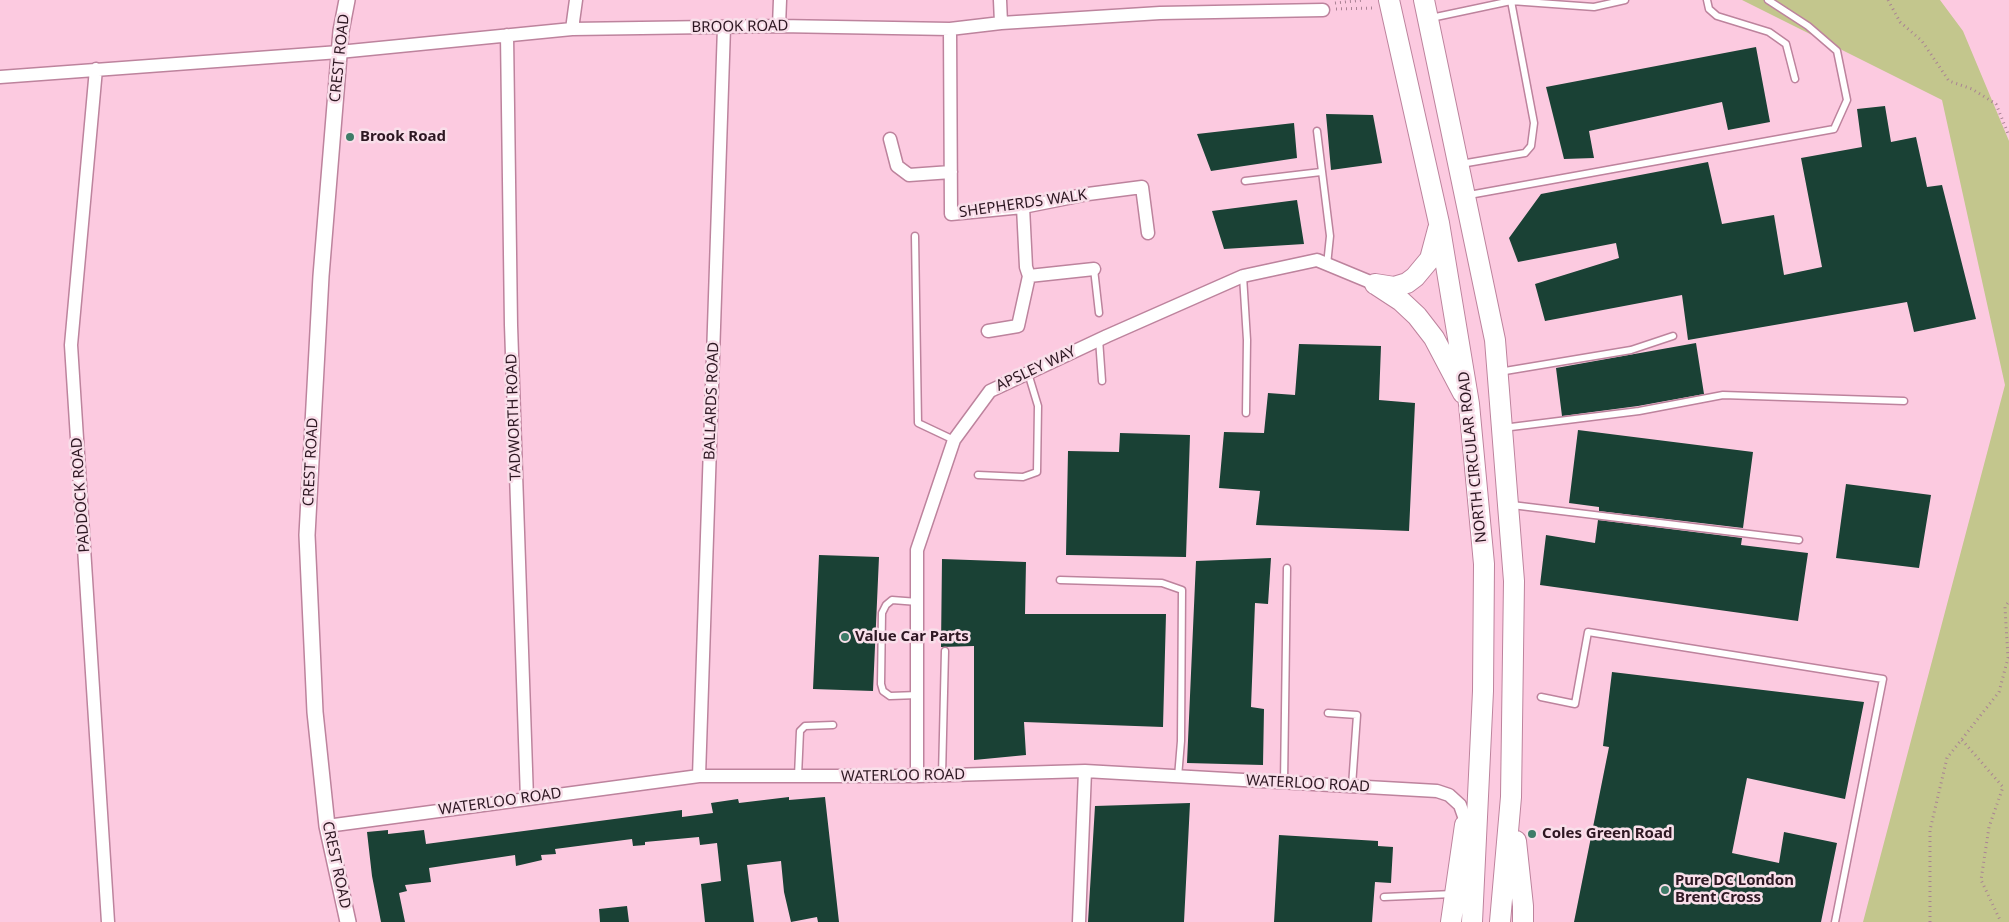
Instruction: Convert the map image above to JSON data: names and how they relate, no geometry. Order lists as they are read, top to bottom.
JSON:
{
  "streets": {
    "highway": ["NORTH CIRCULAR ROAD"],
    "street": [
      "BROOK ROAD",
      "CREST ROAD",
      "SHEPHERDS WALK",
      "APSLEY WAY",
      "BALLARDS ROAD",
      "TADWORTH ROAD",
      "PADDOCK ROAD",
      "WATERLOO ROAD"
    ]
  },
  "crossings": [
    ["BROOK ROAD", "CREST ROAD"],
    ["BROOK ROAD", "SHEPHERDS WALK"],
    ["BROOK ROAD", "BALLARDS ROAD"],
    ["BROOK ROAD", "TADWORTH ROAD"],
    ["BROOK ROAD", "PADDOCK ROAD"],
    ["CREST ROAD", "WATERLOO ROAD"],
    ["APSLEY WAY", "WATERLOO ROAD"],
    ["BALLARDS ROAD", "WATERLOO ROAD"],
    ["TADWORTH ROAD", "WATERLOO ROAD"]
  ],
  "places": [
    "Brook Road",
    "Value Car Parts",
    "Coles Green Road",
    "Pure DC London Brent Cross"
  ]
}
